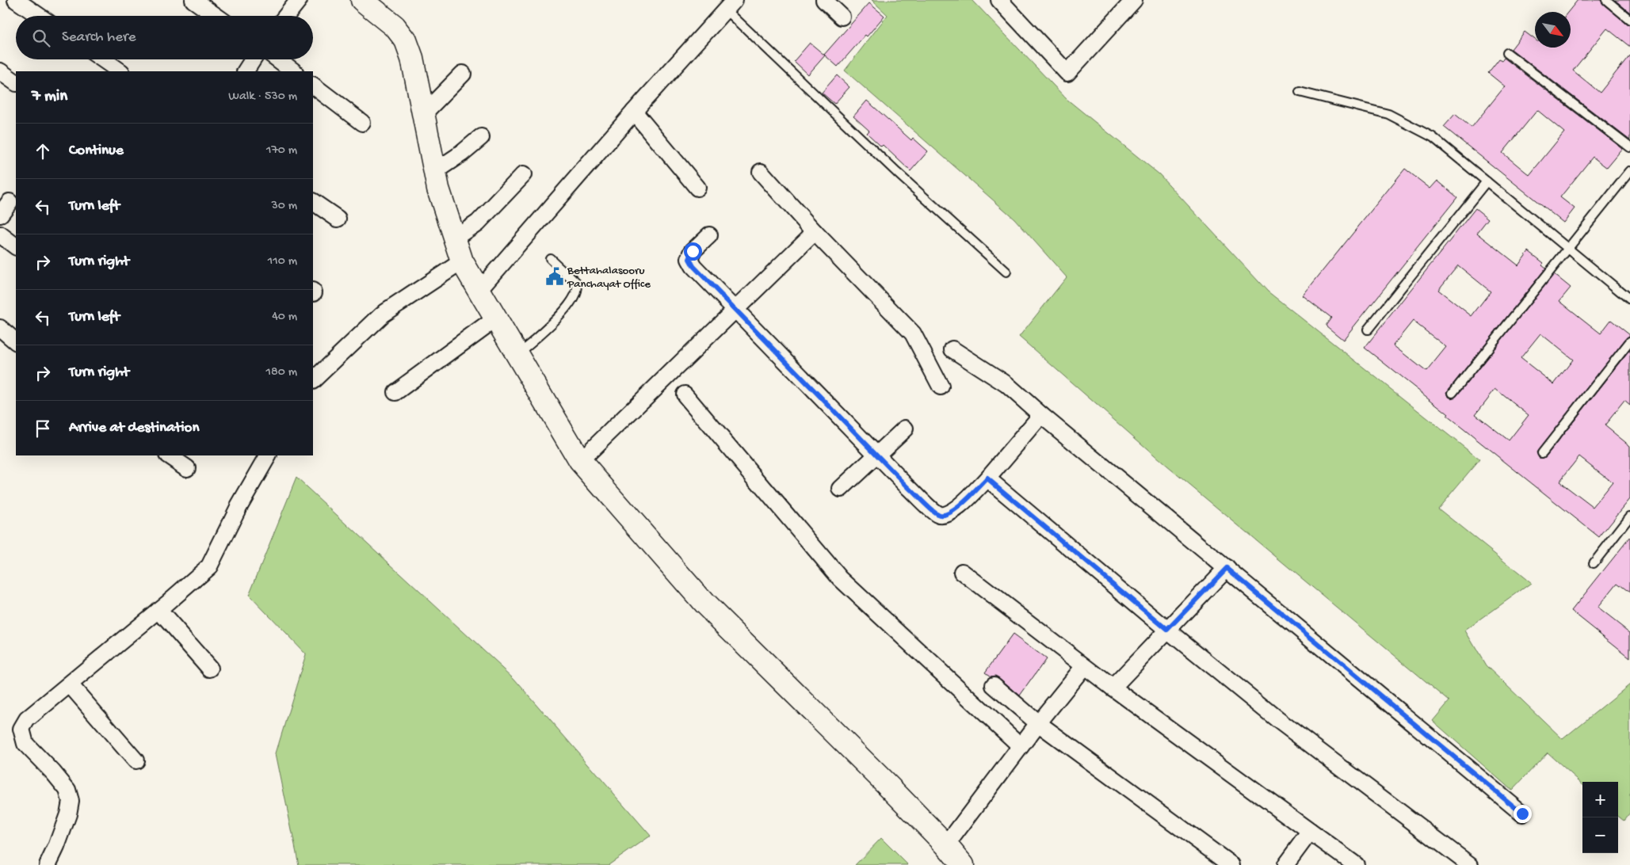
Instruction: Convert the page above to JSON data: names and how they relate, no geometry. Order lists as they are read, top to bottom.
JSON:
{
  "places": {
    "public building": ["Bettahalasooru Panchayat Office"]
  },
  "north": "bottom right",
  "page": {
    "search": "Search here",
    "heading": ["7 min", "Walk · 530 m"],
    "list": [
      ["Continue", "170 m"],
      ["Turn left", "30 m"],
      ["Turn right", "110 m"],
      ["Turn left", "40 m"],
      ["Turn right", "180 m"],
      "Arrive at destination"
    ],
    "map_buttons": ["+", "−"]
  }
}
